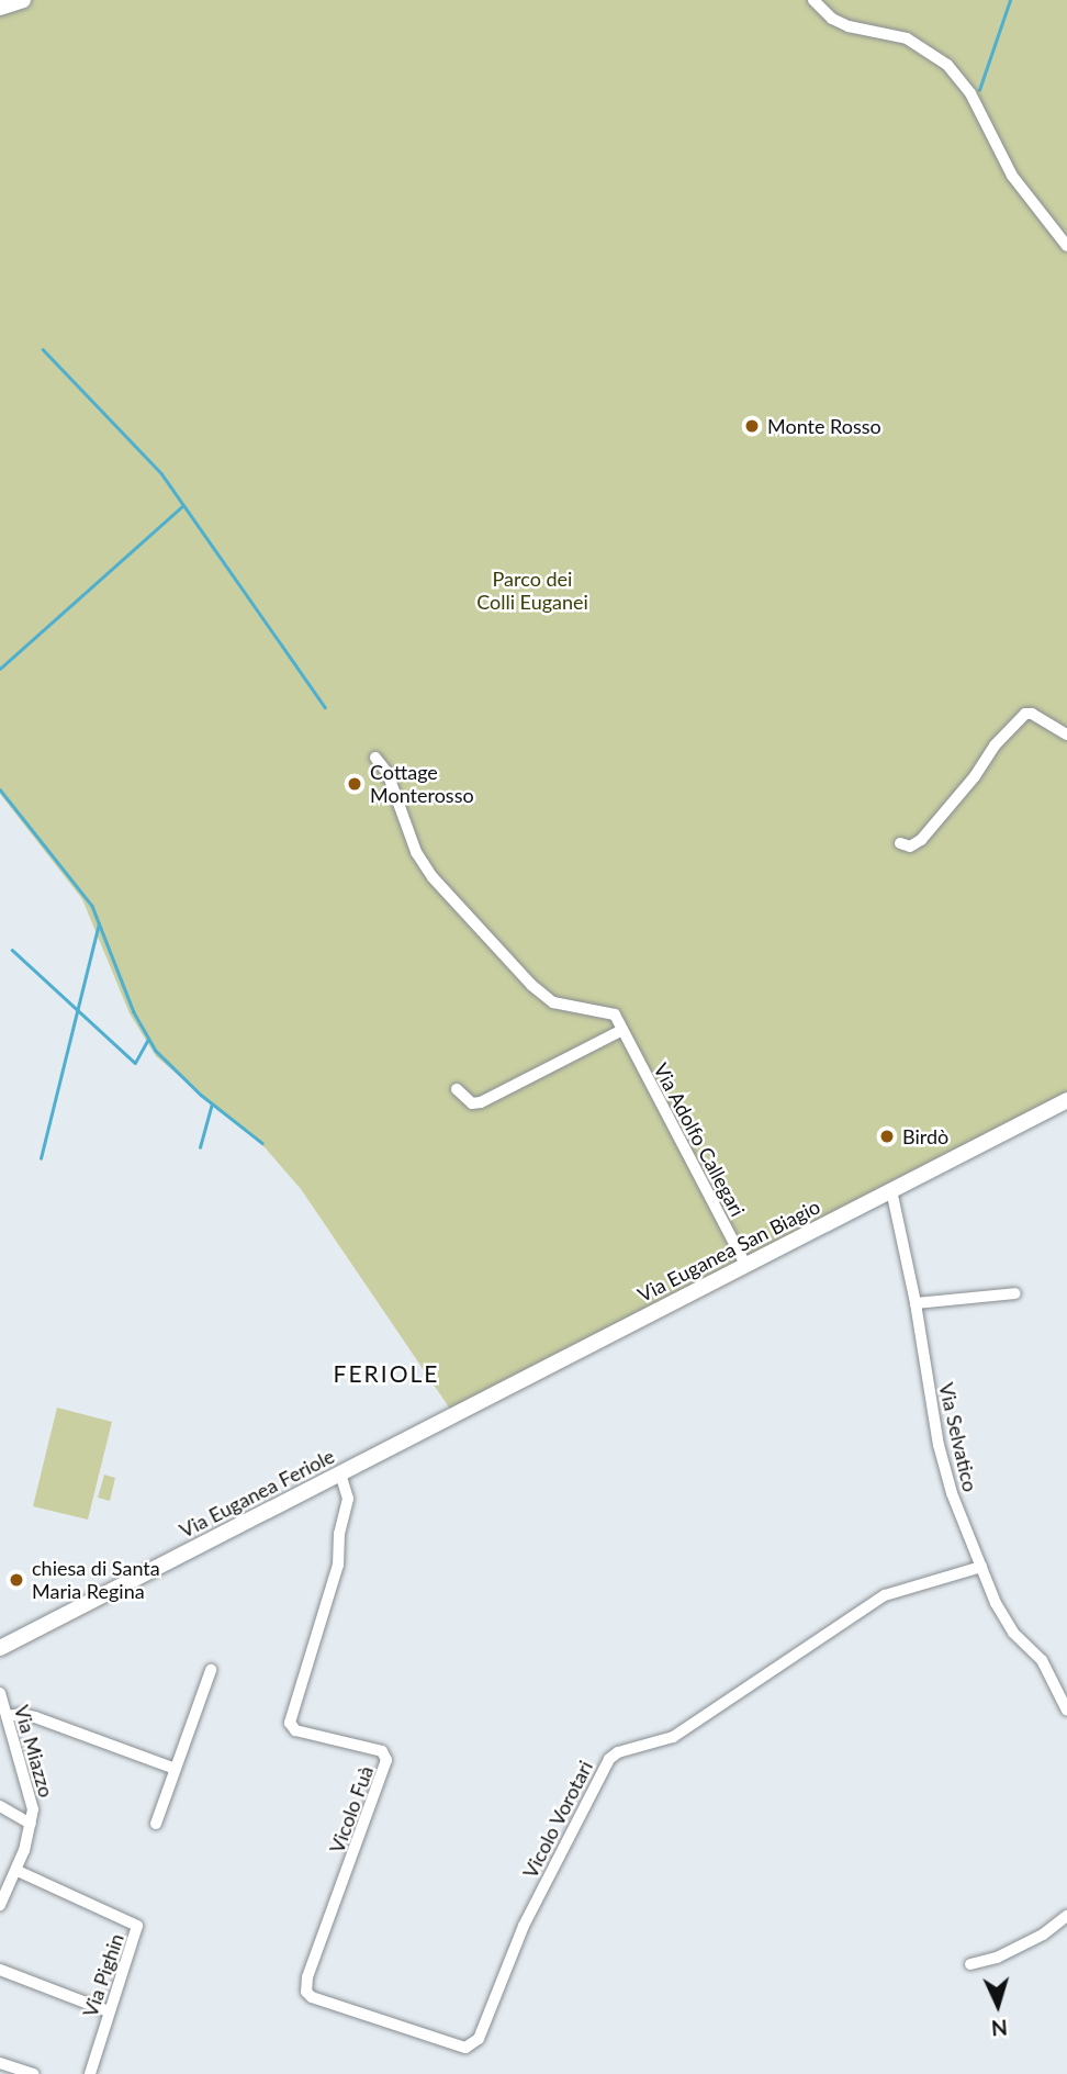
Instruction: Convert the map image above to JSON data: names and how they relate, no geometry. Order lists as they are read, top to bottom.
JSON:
{
  "streets": {
    "main road": ["Via Euganea San Biagio", "Via Euganea Feriole"],
    "street": [
      "Via Adolfo Callegari",
      "Via Selvatico",
      "Via Miazzo",
      "Vicolo Fuà",
      "Vicolo Vorotari",
      "Via Pighin"
    ]
  },
  "crossings": [
    ["Via Adolfo Callegari", "Via Euganea San Biagio"],
    ["Via Euganea San Biagio", "Via Selvatico"],
    ["Via Euganea San Biagio", "Via Euganea Feriole"],
    ["Via Selvatico", "Vicolo Vorotari"],
    ["Via Euganea Feriole", "Vicolo Fuà"],
    ["Via Miazzo", "Via Pighin"],
    ["Vicolo Fuà", "Vicolo Vorotari"]
  ],
  "districts": ["FERIOLE"],
  "parks": ["Parco dei Colli Euganei"],
  "places": [
    "Monte Rosso",
    "Cottage Monterosso",
    "Birdò",
    "chiesa di Santa Maria Regina"
  ],
  "north": "bottom"
}
